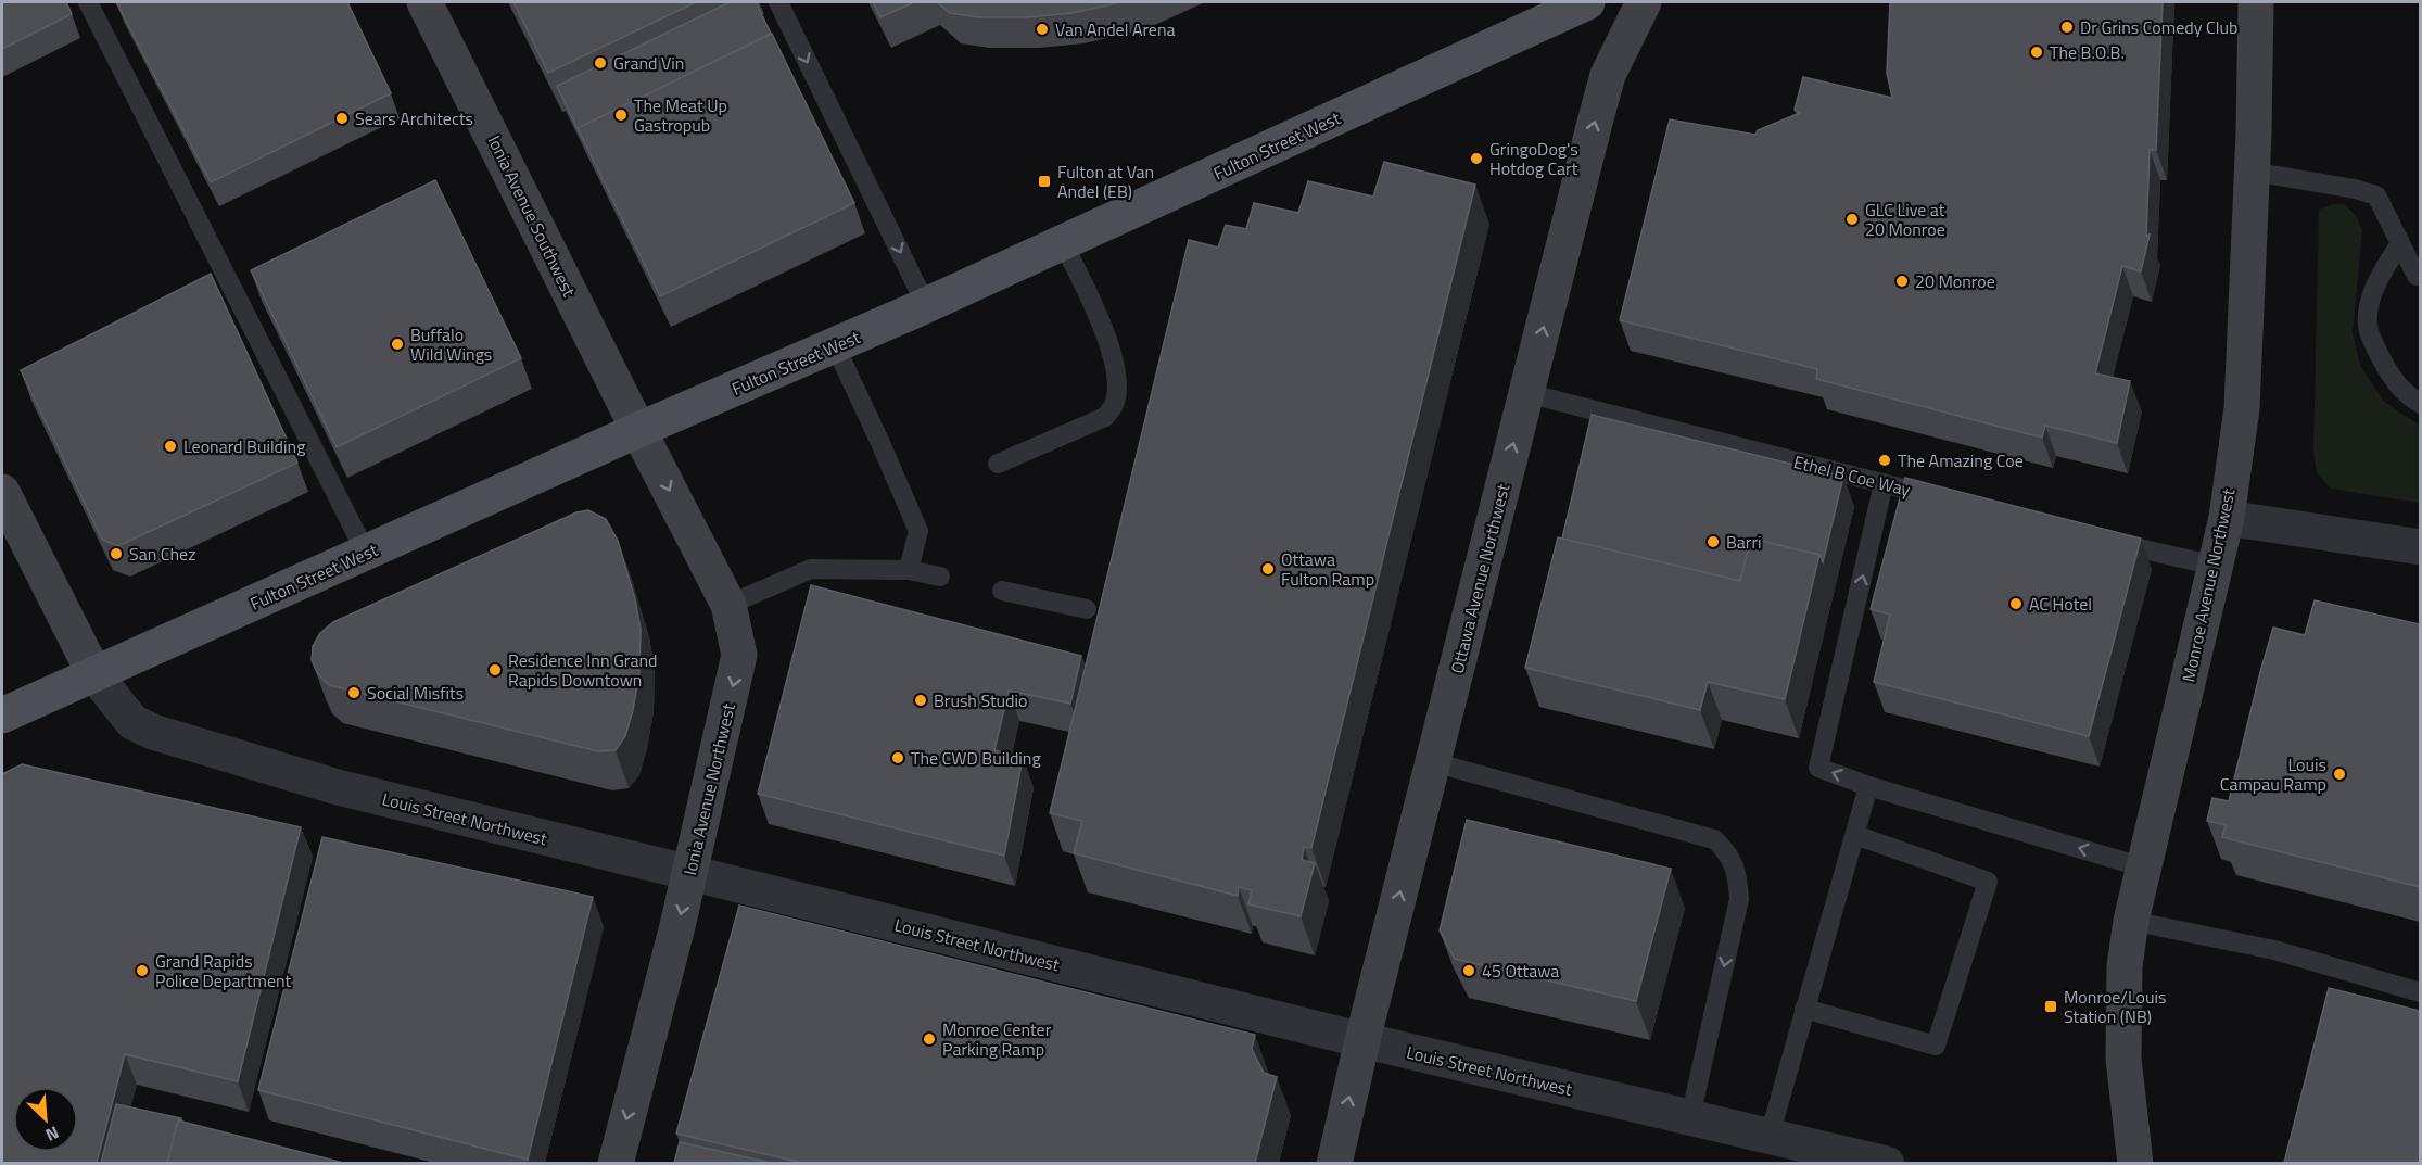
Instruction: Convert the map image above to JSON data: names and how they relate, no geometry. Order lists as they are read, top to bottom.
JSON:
{
  "streets": {
    "main road": ["Fulton Street West"],
    "street": [
      "Ionia Avenue Southwest",
      "Ottawa Avenue Northwest",
      "Monroe Avenue Northwest",
      "Ionia Avenue Northwest",
      "Louis Street Northwest"
    ],
    "lane": ["Ethel B Coe Way"]
  },
  "crossings": [
    ["Fulton Street West", "Ionia Avenue Southwest"],
    ["Fulton Street West", "Ionia Avenue Northwest"],
    ["Fulton Street West", "Louis Street Northwest"],
    ["Ionia Avenue Southwest", "Ionia Avenue Northwest"],
    ["Ethel B Coe Way", "Ottawa Avenue Northwest"],
    ["Ottawa Avenue Northwest", "Louis Street Northwest"],
    ["Ionia Avenue Northwest", "Louis Street Northwest"]
  ],
  "one_way": ["Ottawa Avenue Northwest", "Ionia Avenue Northwest"],
  "places": {
    "other": [
      "Dr Grins Comedy Club",
      "Van Andel Arena",
      "The B.O.B.",
      "Grand Vin",
      "The Meat Up Gastropub",
      "Sears Architects",
      "GringoDog's Hotdog Cart",
      "GLC Live at 20 Monroe",
      "20 Monroe",
      "Buffalo Wild Wings",
      "Leonard Building",
      "The Amazing Coe",
      "Barri",
      "San Chez",
      "Ottawa Fulton Ramp",
      "AC Hotel",
      "Residence Inn Grand Rapids Downtown",
      "Social Misfits",
      "Brush Studio",
      "The CWD Building",
      "Louis Campau Ramp",
      "Grand Rapids Police Department",
      "45 Ottawa",
      "Monroe Center Parking Ramp"
    ],
    "transit": ["Fulton at Van Andel (EB)", "Monroe/Louis Station (NB)"]
  },
  "north": "bottom right"
}
